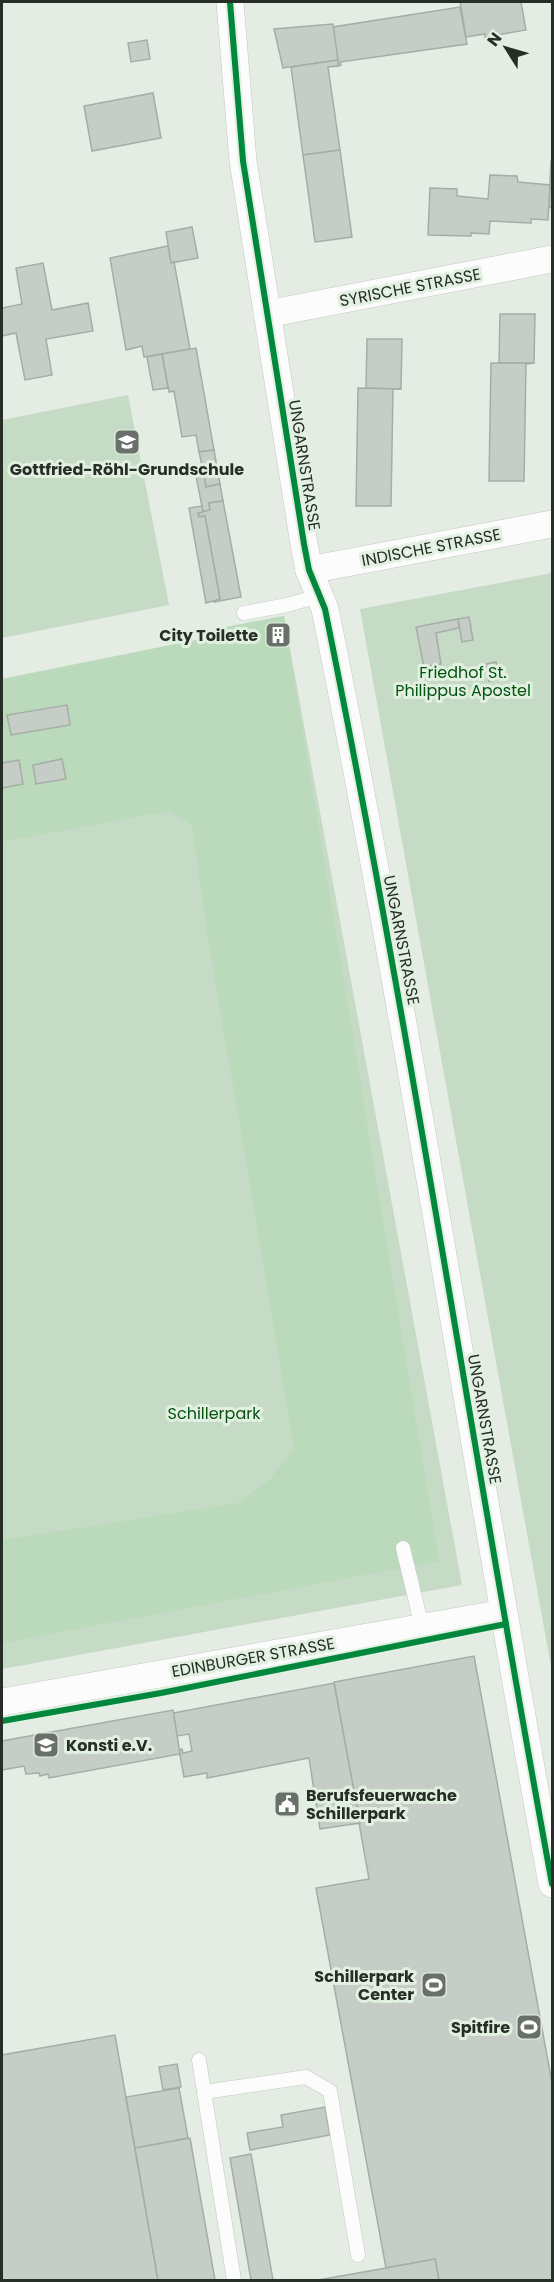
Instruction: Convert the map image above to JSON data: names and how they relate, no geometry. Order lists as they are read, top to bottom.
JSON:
{
  "streets": {
    "street": [
      "SYRISCHE STRASSE",
      "UNGARNSTRASSE",
      "INDISCHE STRASSE",
      "EDINBURGER STRASSE"
    ]
  },
  "crossings": [
    ["SYRISCHE STRASSE", "UNGARNSTRASSE"],
    ["UNGARNSTRASSE", "INDISCHE STRASSE"],
    ["UNGARNSTRASSE", "EDINBURGER STRASSE"]
  ],
  "parks": ["Friedhof St. Philippus Apostel", "Schillerpark"],
  "places": {
    "school or university": ["Gottfried-Röhl-Grundschule", "Konsti e.V."],
    "building": ["City Toilette"],
    "public building": ["Berufsfeuerwache Schillerpark"],
    "sports": ["Schillerpark Center", "Spitfire"]
  },
  "north": "top left"
}
